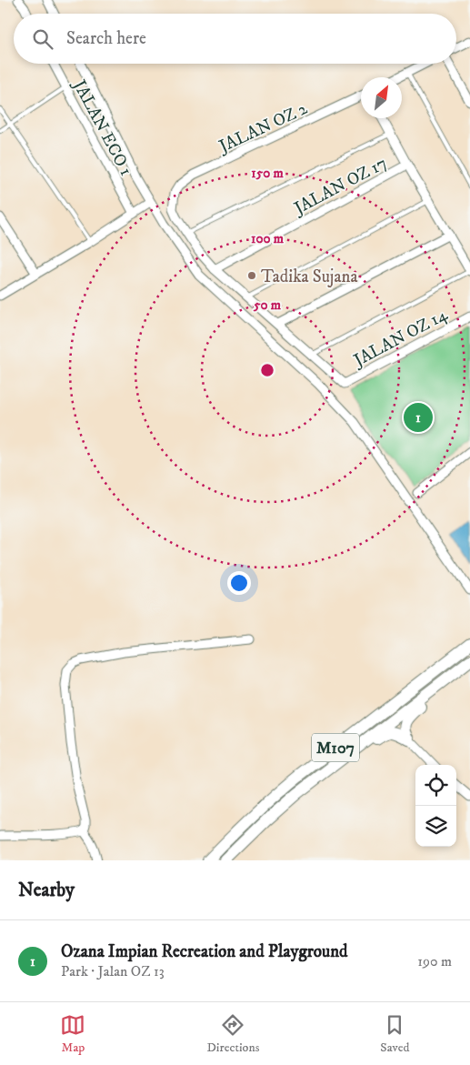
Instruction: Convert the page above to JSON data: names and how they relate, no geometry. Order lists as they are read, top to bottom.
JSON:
{
  "streets": {
    "main road": ["M107"],
    "street": [
      "JALAN OZ 2",
      "JALAN ECO 1",
      "JALAN OZ 17",
      "JALAN OZ 14"
    ]
  },
  "places": ["Tadika Sujana"],
  "north": "top right",
  "page": {
    "search": "Search here",
    "pins": "1",
    "heading": "Nearby",
    "list": [
      {
        "mark": "1",
        "name": "Ozana Impian Recreation and Playground",
        "note": "Park · Jalan OZ 13",
        "value": "190 m"
      }
    ],
    "nav": ["Map", "Directions", "Saved"]
  },
  "rings": ["150 m", "100 m", "50 m"]
}
